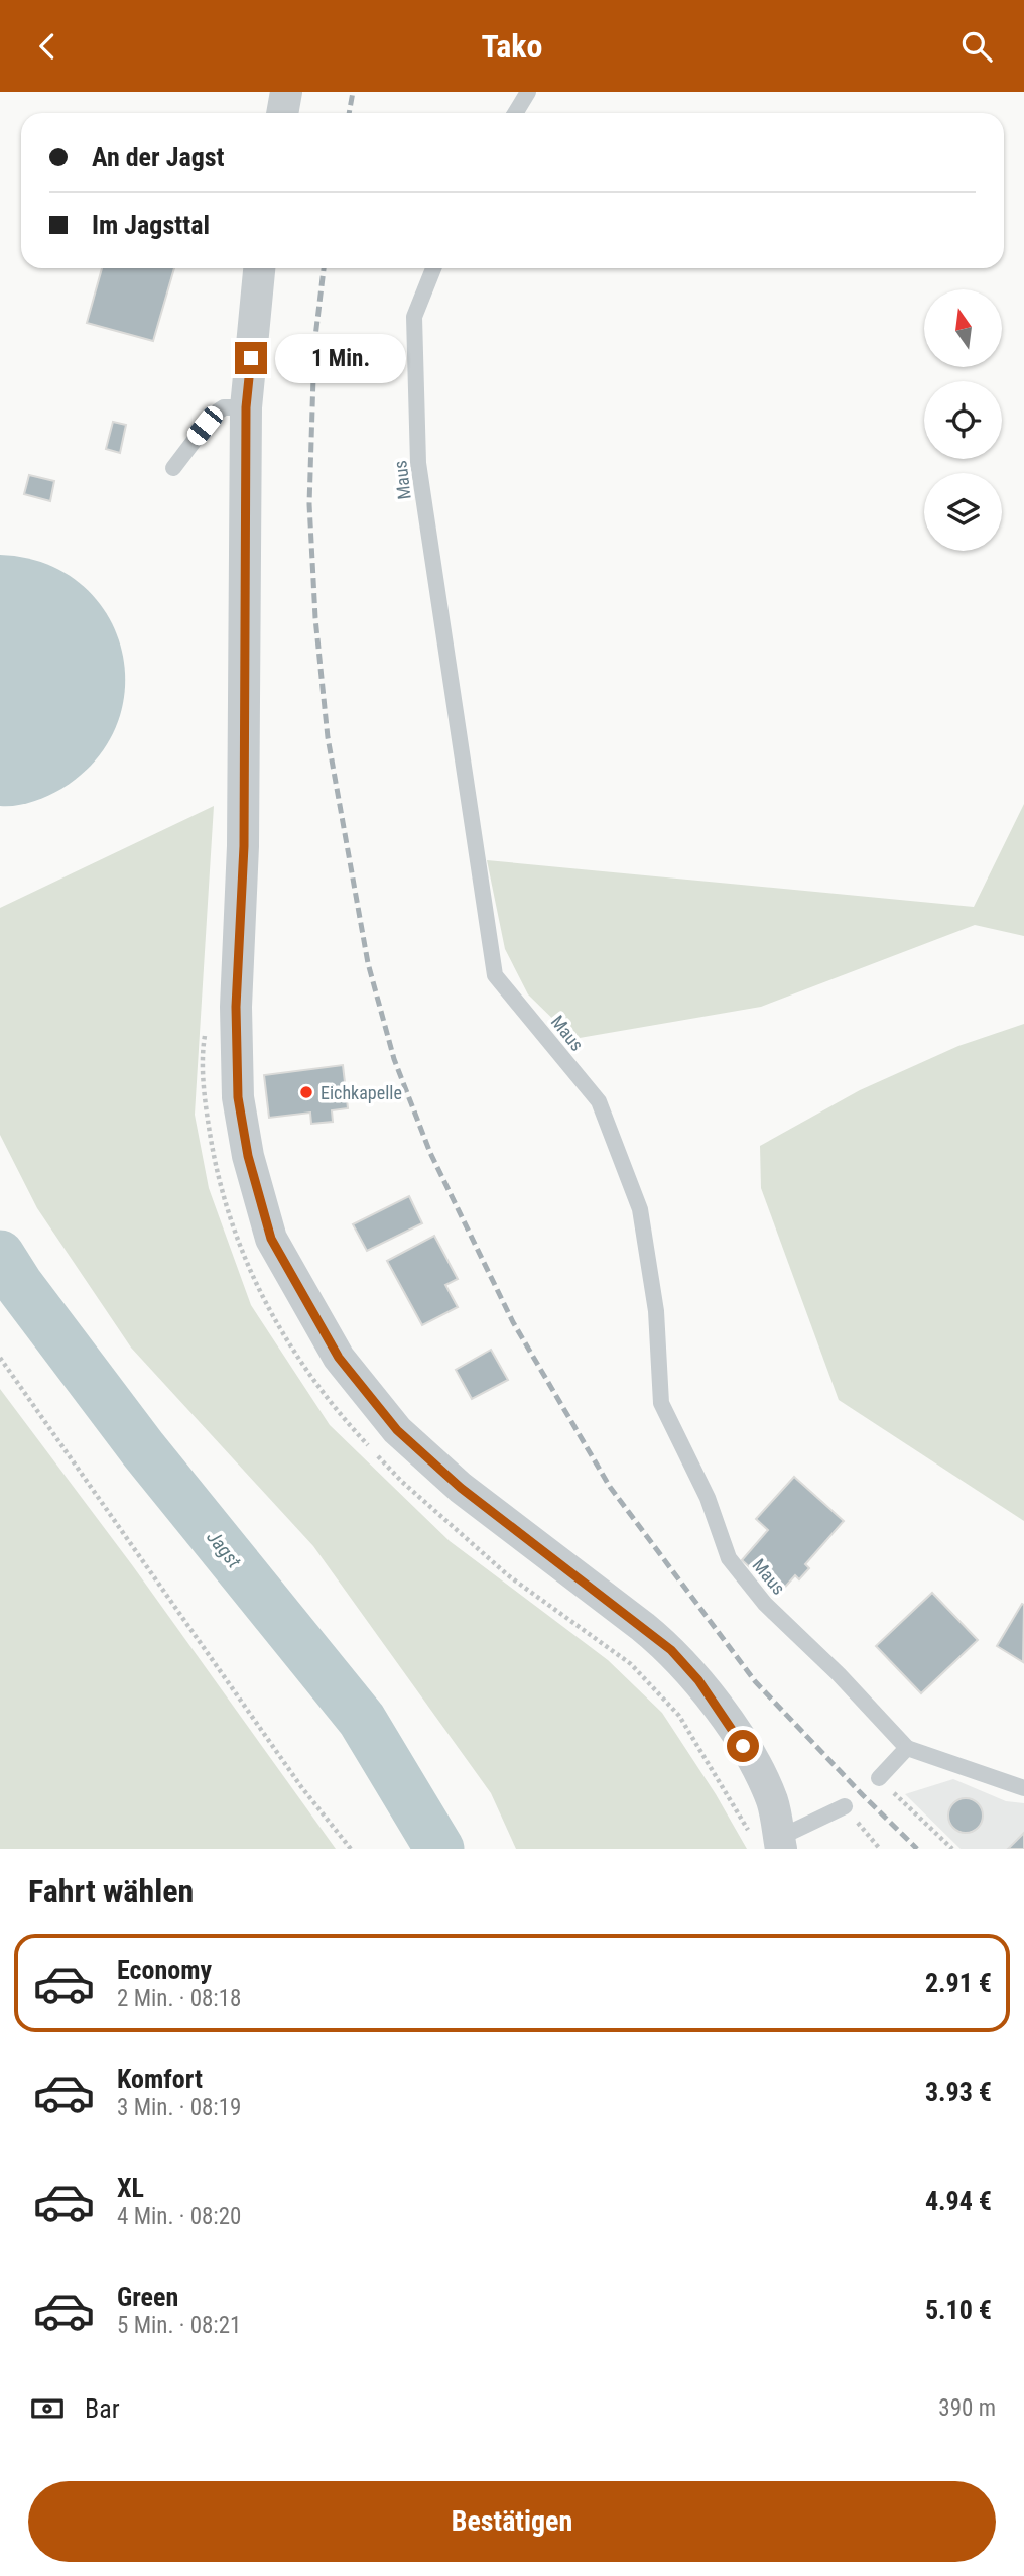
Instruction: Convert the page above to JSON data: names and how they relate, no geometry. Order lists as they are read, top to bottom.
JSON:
{
  "streets": {
    "lane": ["Maus"]
  },
  "water": ["Jagst"],
  "places": ["Eichkapelle"],
  "north": "top",
  "page": {
    "header": "Tako",
    "banner": ["An der Jagst", "Im Jagsttal"],
    "bubble": "1 Min.",
    "heading": "Fahrt wählen",
    "list": [
      {
        "name": "Economy",
        "note": "2 Min. · 08:18",
        "value": "2.91 €"
      },
      {
        "name": "Komfort",
        "note": "3 Min. · 08:19",
        "value": "3.93 €"
      },
      {
        "name": "XL",
        "note": "4 Min. · 08:20",
        "value": "4.94 €"
      },
      {
        "name": "Green",
        "note": "5 Min. · 08:21",
        "value": "5.10 €"
      }
    ],
    "pay": ["Bar", "390 m"],
    "buttons": "Bestätigen"
  }
}
